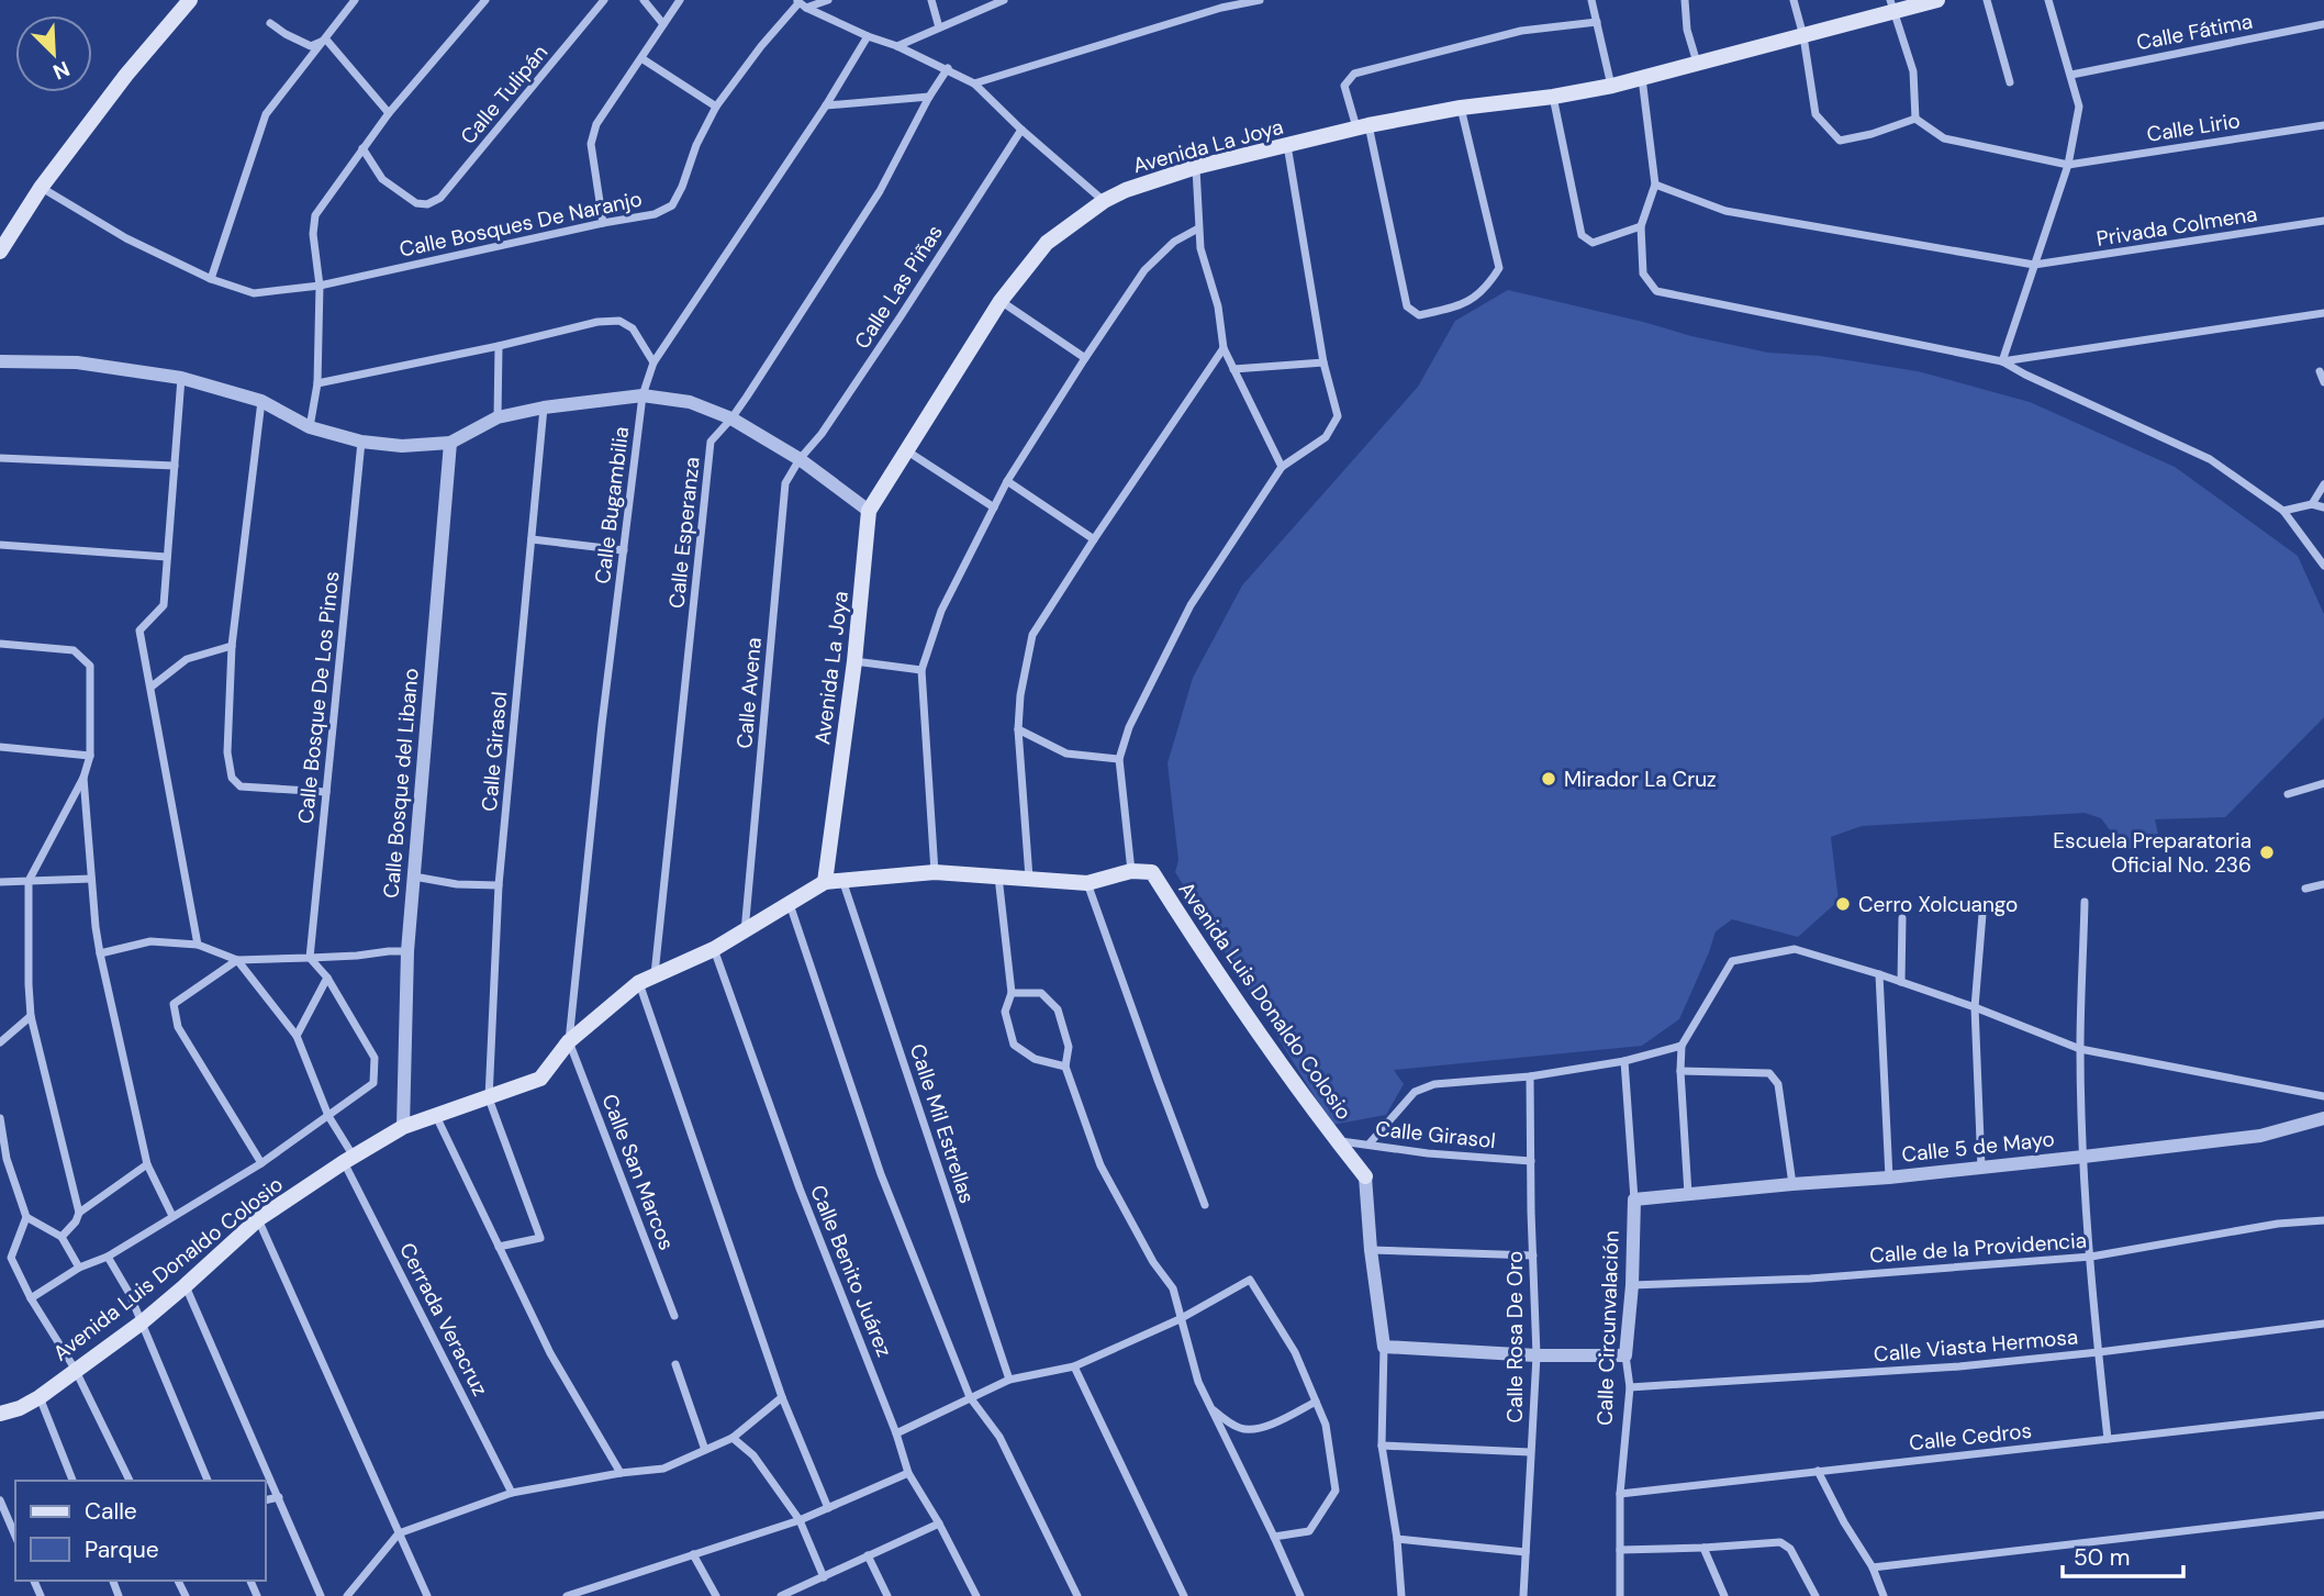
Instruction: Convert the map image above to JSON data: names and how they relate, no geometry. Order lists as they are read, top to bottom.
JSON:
{
  "streets": {
    "main road": ["Avenida La Joya", "Avenida Luis Donaldo Colosio"],
    "street": [
      "Calle Fátima",
      "Calle Tulipán",
      "Calle Lirio",
      "Calle Bosques De Naranjo",
      "Privada Colmena",
      "Calle Las Piñas",
      "Calle Bugambilia",
      "Calle Esperanza",
      "Calle Avena",
      "Calle Bosque De Los Pinos",
      "Calle Girasol",
      "Calle Bosque del Libano",
      "Calle Mil Estrellas",
      "Calle 5 de Mayo",
      "Calle San Marcos",
      "Calle de la Providencia",
      "Calle Benito Juárez",
      "Cerrada Veracruz",
      "Calle Circunvalación",
      "Calle Rosa De Oro",
      "Calle Viasta Hermosa",
      "Calle Cedros"
    ]
  },
  "crossings": [
    ["Avenida La Joya", "Avenida Luis Donaldo Colosio"],
    ["Calle Las Piñas", "Calle Avena"],
    ["Calle Bugambilia", "Avenida Luis Donaldo Colosio"],
    ["Calle Bugambilia", "Calle San Marcos"],
    ["Calle Esperanza", "Avenida Luis Donaldo Colosio"],
    ["Calle Avena", "Avenida Luis Donaldo Colosio"],
    ["Calle Girasol", "Avenida Luis Donaldo Colosio"],
    ["Calle Girasol", "Calle Rosa De Oro"],
    ["Calle Bosque del Libano", "Avenida Luis Donaldo Colosio"],
    ["Avenida Luis Donaldo Colosio", "Calle Mil Estrellas"],
    ["Avenida Luis Donaldo Colosio", "Calle San Marcos"],
    ["Avenida Luis Donaldo Colosio", "Calle Benito Juárez"],
    ["Avenida Luis Donaldo Colosio", "Cerrada Veracruz"],
    ["Calle 5 de Mayo", "Calle Circunvalación"],
    ["Calle de la Providencia", "Calle Circunvalación"],
    ["Calle Circunvalación", "Calle Viasta Hermosa"],
    ["Calle Circunvalación", "Calle Cedros"]
  ],
  "places": ["Mirador La Cruz", "Escuela Preparatoria Oficial No. 236", "Cerro Xolcuango"],
  "legend": ["Calle", "Parque"],
  "scale_bar": "50 m",
  "north": "bottom right"
}
